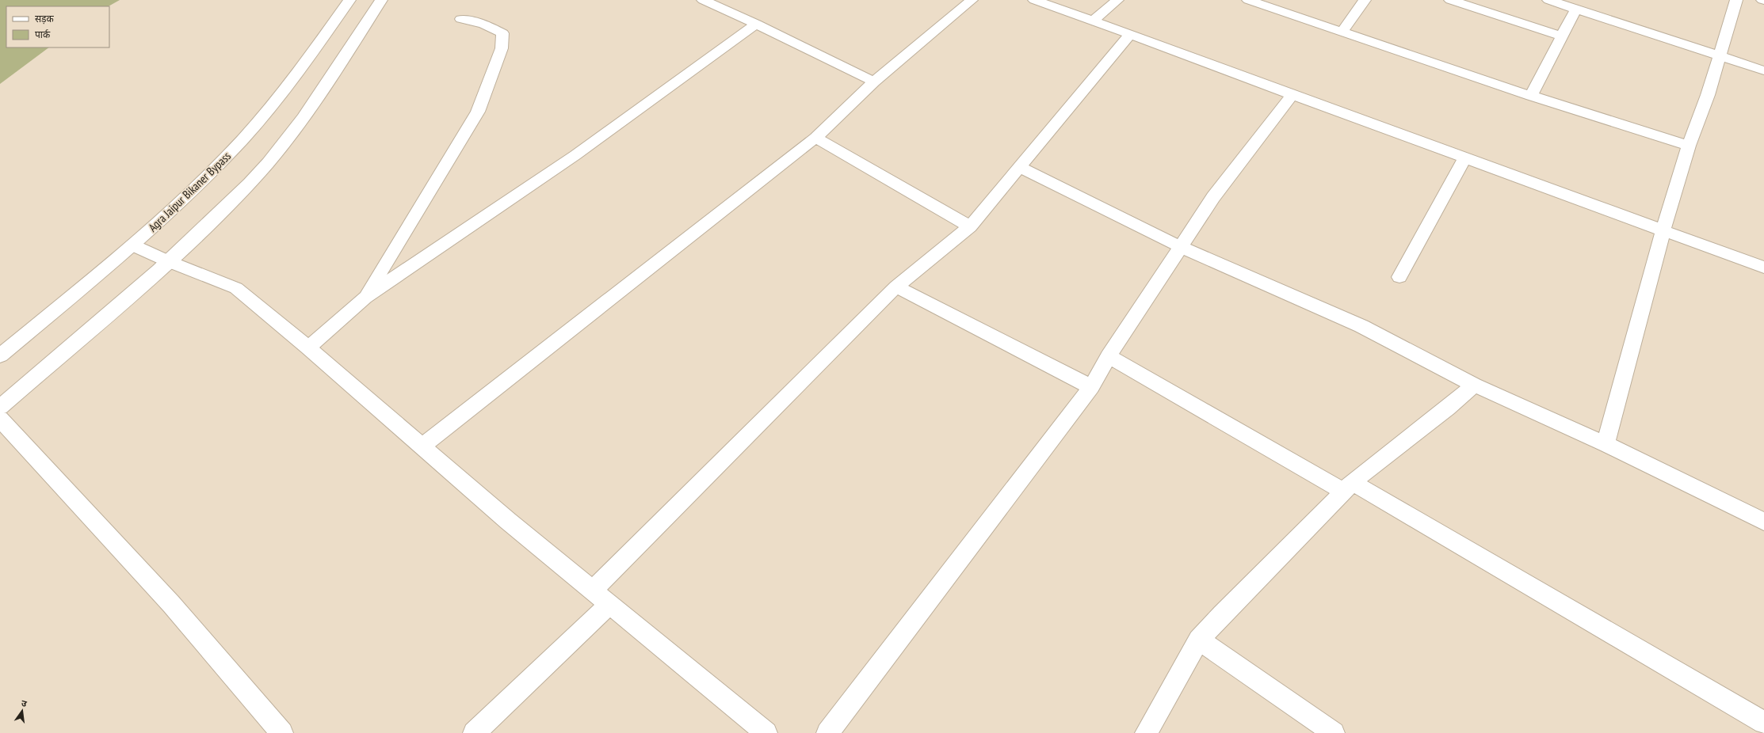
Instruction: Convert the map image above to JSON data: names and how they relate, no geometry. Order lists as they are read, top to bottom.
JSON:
{
  "streets": {
    "street": ["Agra Jaipur Bikaner Bypass"]
  },
  "legend": ["सड़क", "पार्क"],
  "north": "top"
}
